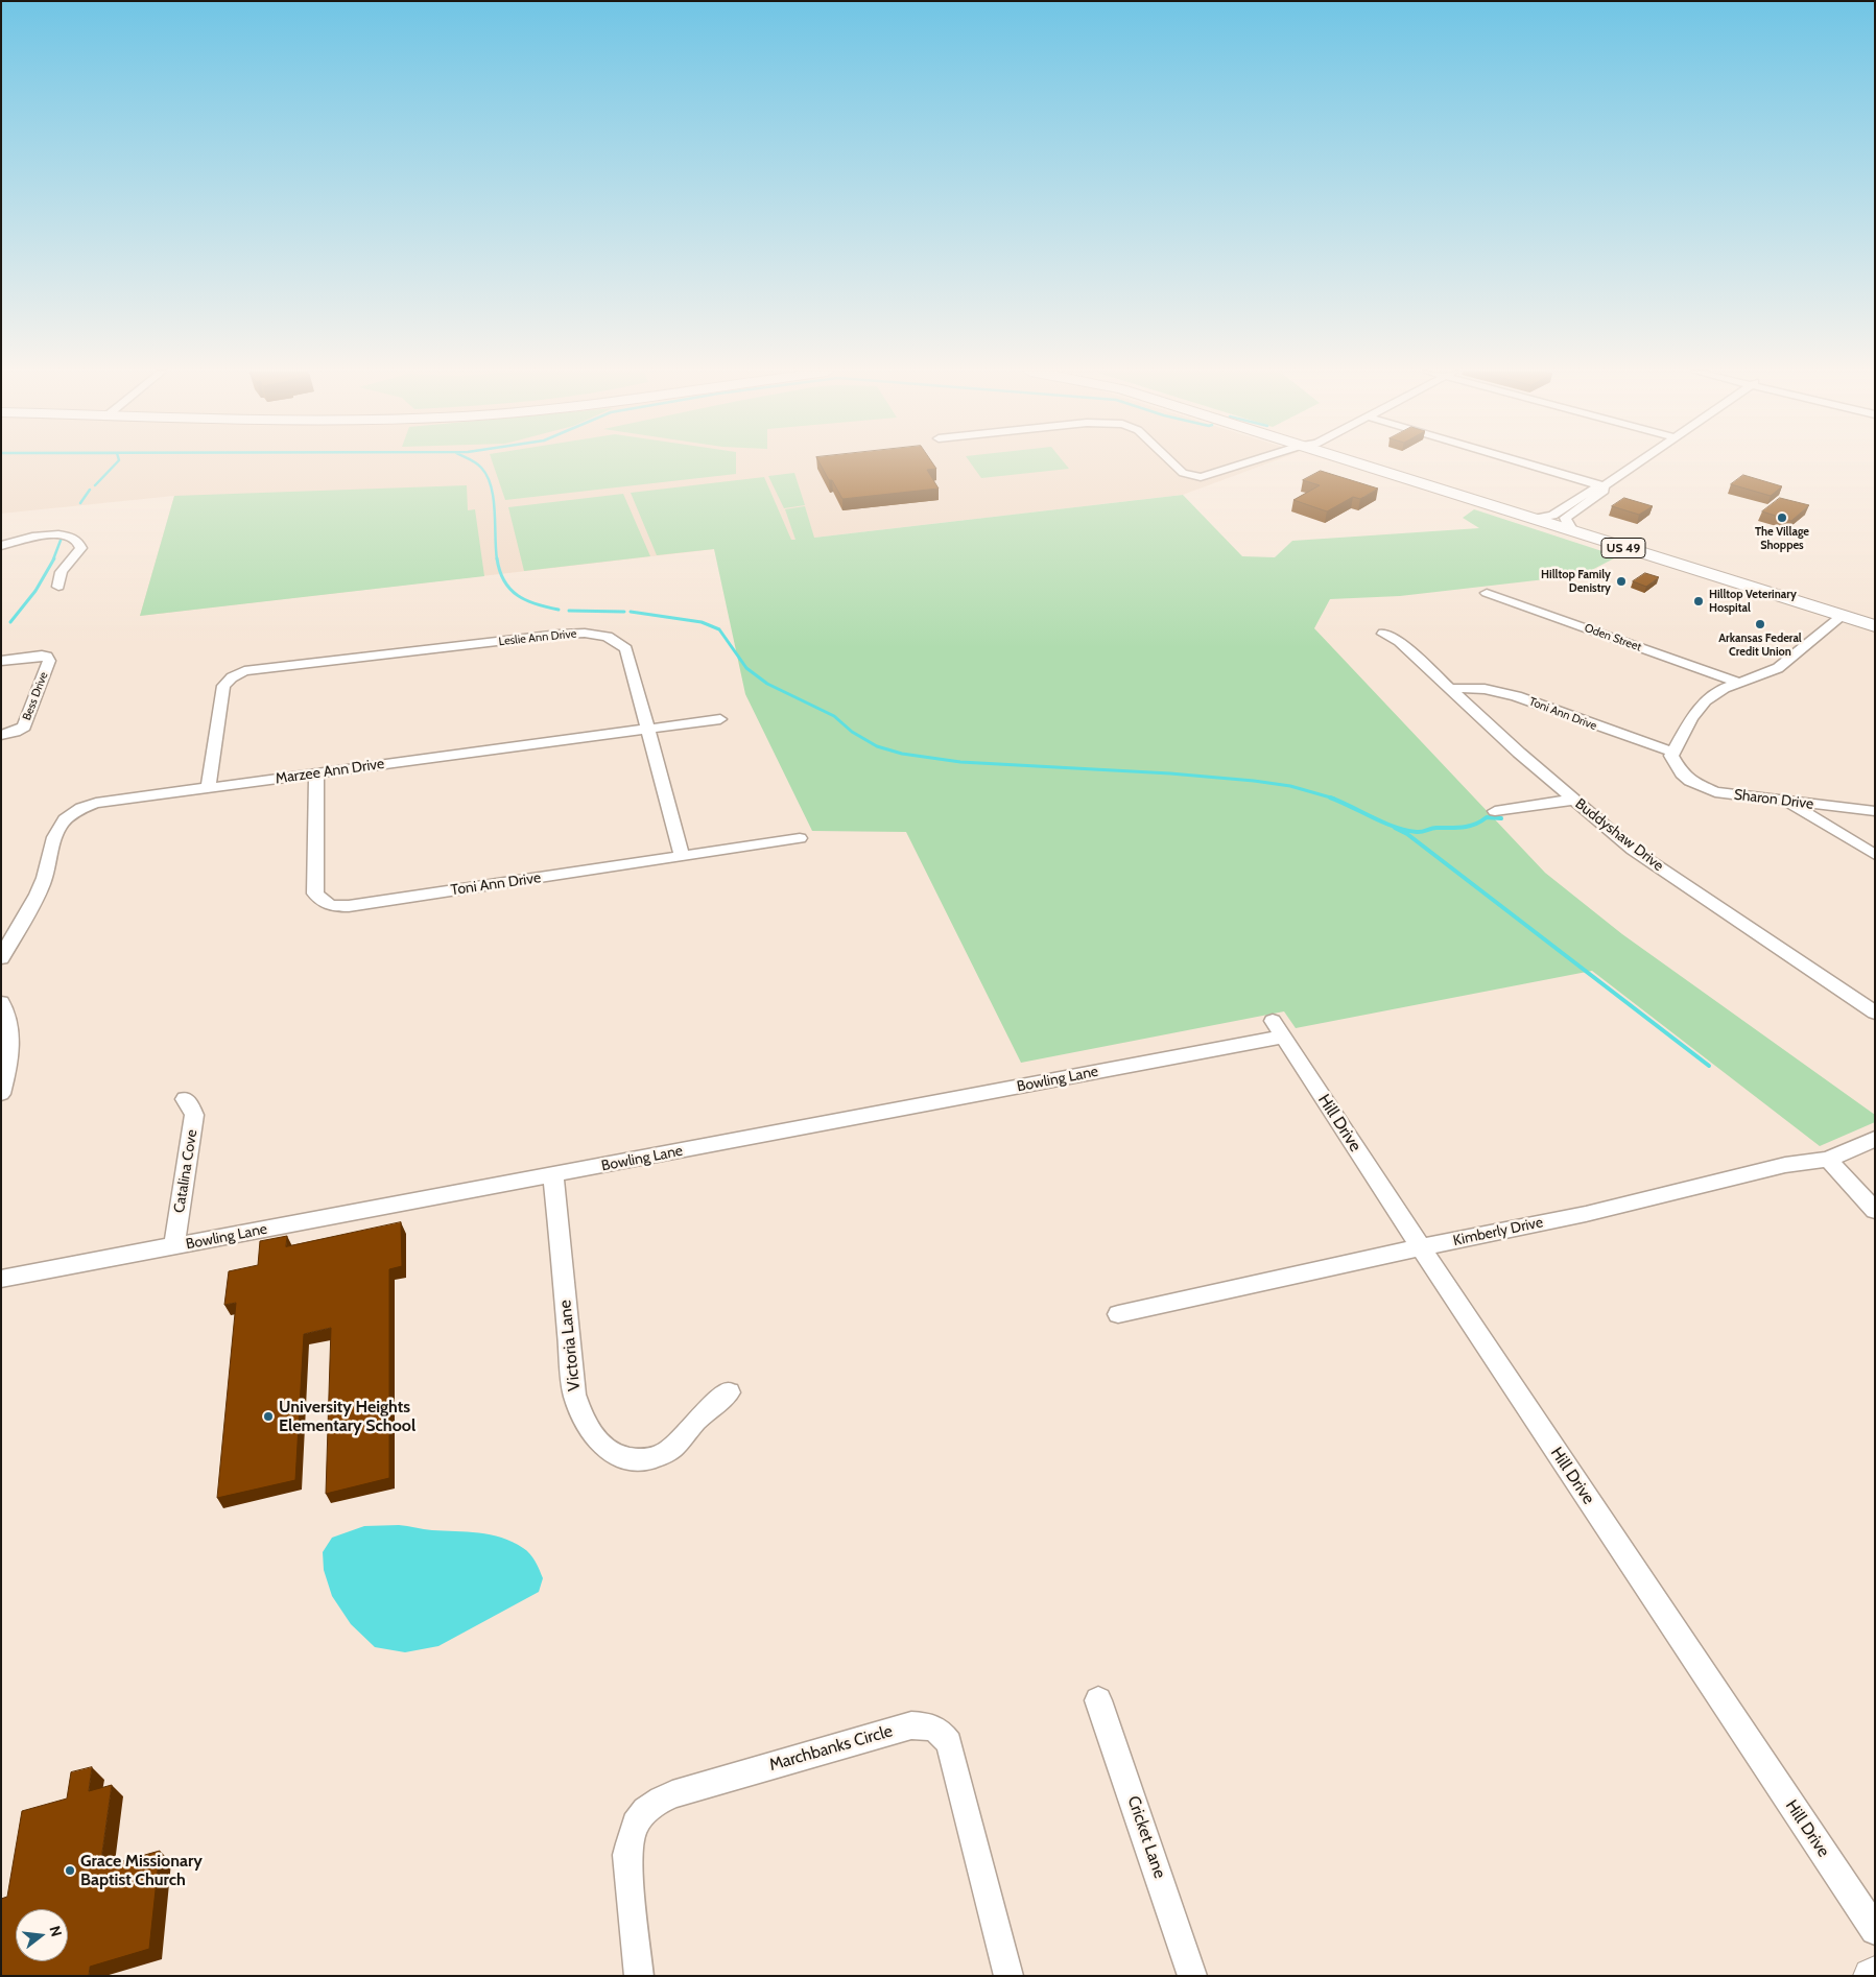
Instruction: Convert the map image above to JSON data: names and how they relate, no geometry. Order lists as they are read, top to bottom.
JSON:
{
  "streets": {
    "highway": ["US 49"],
    "street": [
      "Leslie Ann Drive",
      "Oden Street",
      "Bess Drive",
      "Toni Ann Drive",
      "Marzee Ann Drive",
      "Sharon Drive",
      "Buddyshaw Drive",
      "Bowling Lane",
      "Hill Drive",
      "Catalina Cove",
      "Kimberly Drive",
      "Victoria Lane",
      "Marchbanks Circle",
      "Cricket Lane"
    ]
  },
  "crossings": [
    ["Leslie Ann Drive", "Toni Ann Drive"],
    ["Leslie Ann Drive", "Marzee Ann Drive"],
    ["Toni Ann Drive", "Marzee Ann Drive"],
    ["Toni Ann Drive", "Sharon Drive"],
    ["Toni Ann Drive", "Buddyshaw Drive"],
    ["Bowling Lane", "Hill Drive"],
    ["Bowling Lane", "Catalina Cove"],
    ["Bowling Lane", "Victoria Lane"],
    ["Hill Drive", "Kimberly Drive"]
  ],
  "places": [
    "The Village Shoppes",
    "Hilltop Family Denistry",
    "Hilltop Veterinary Hospital",
    "Arkansas Federal Credit Union",
    "University Heights Elementary School",
    "Grace Missionary Baptist Church"
  ],
  "north": "right"
}
